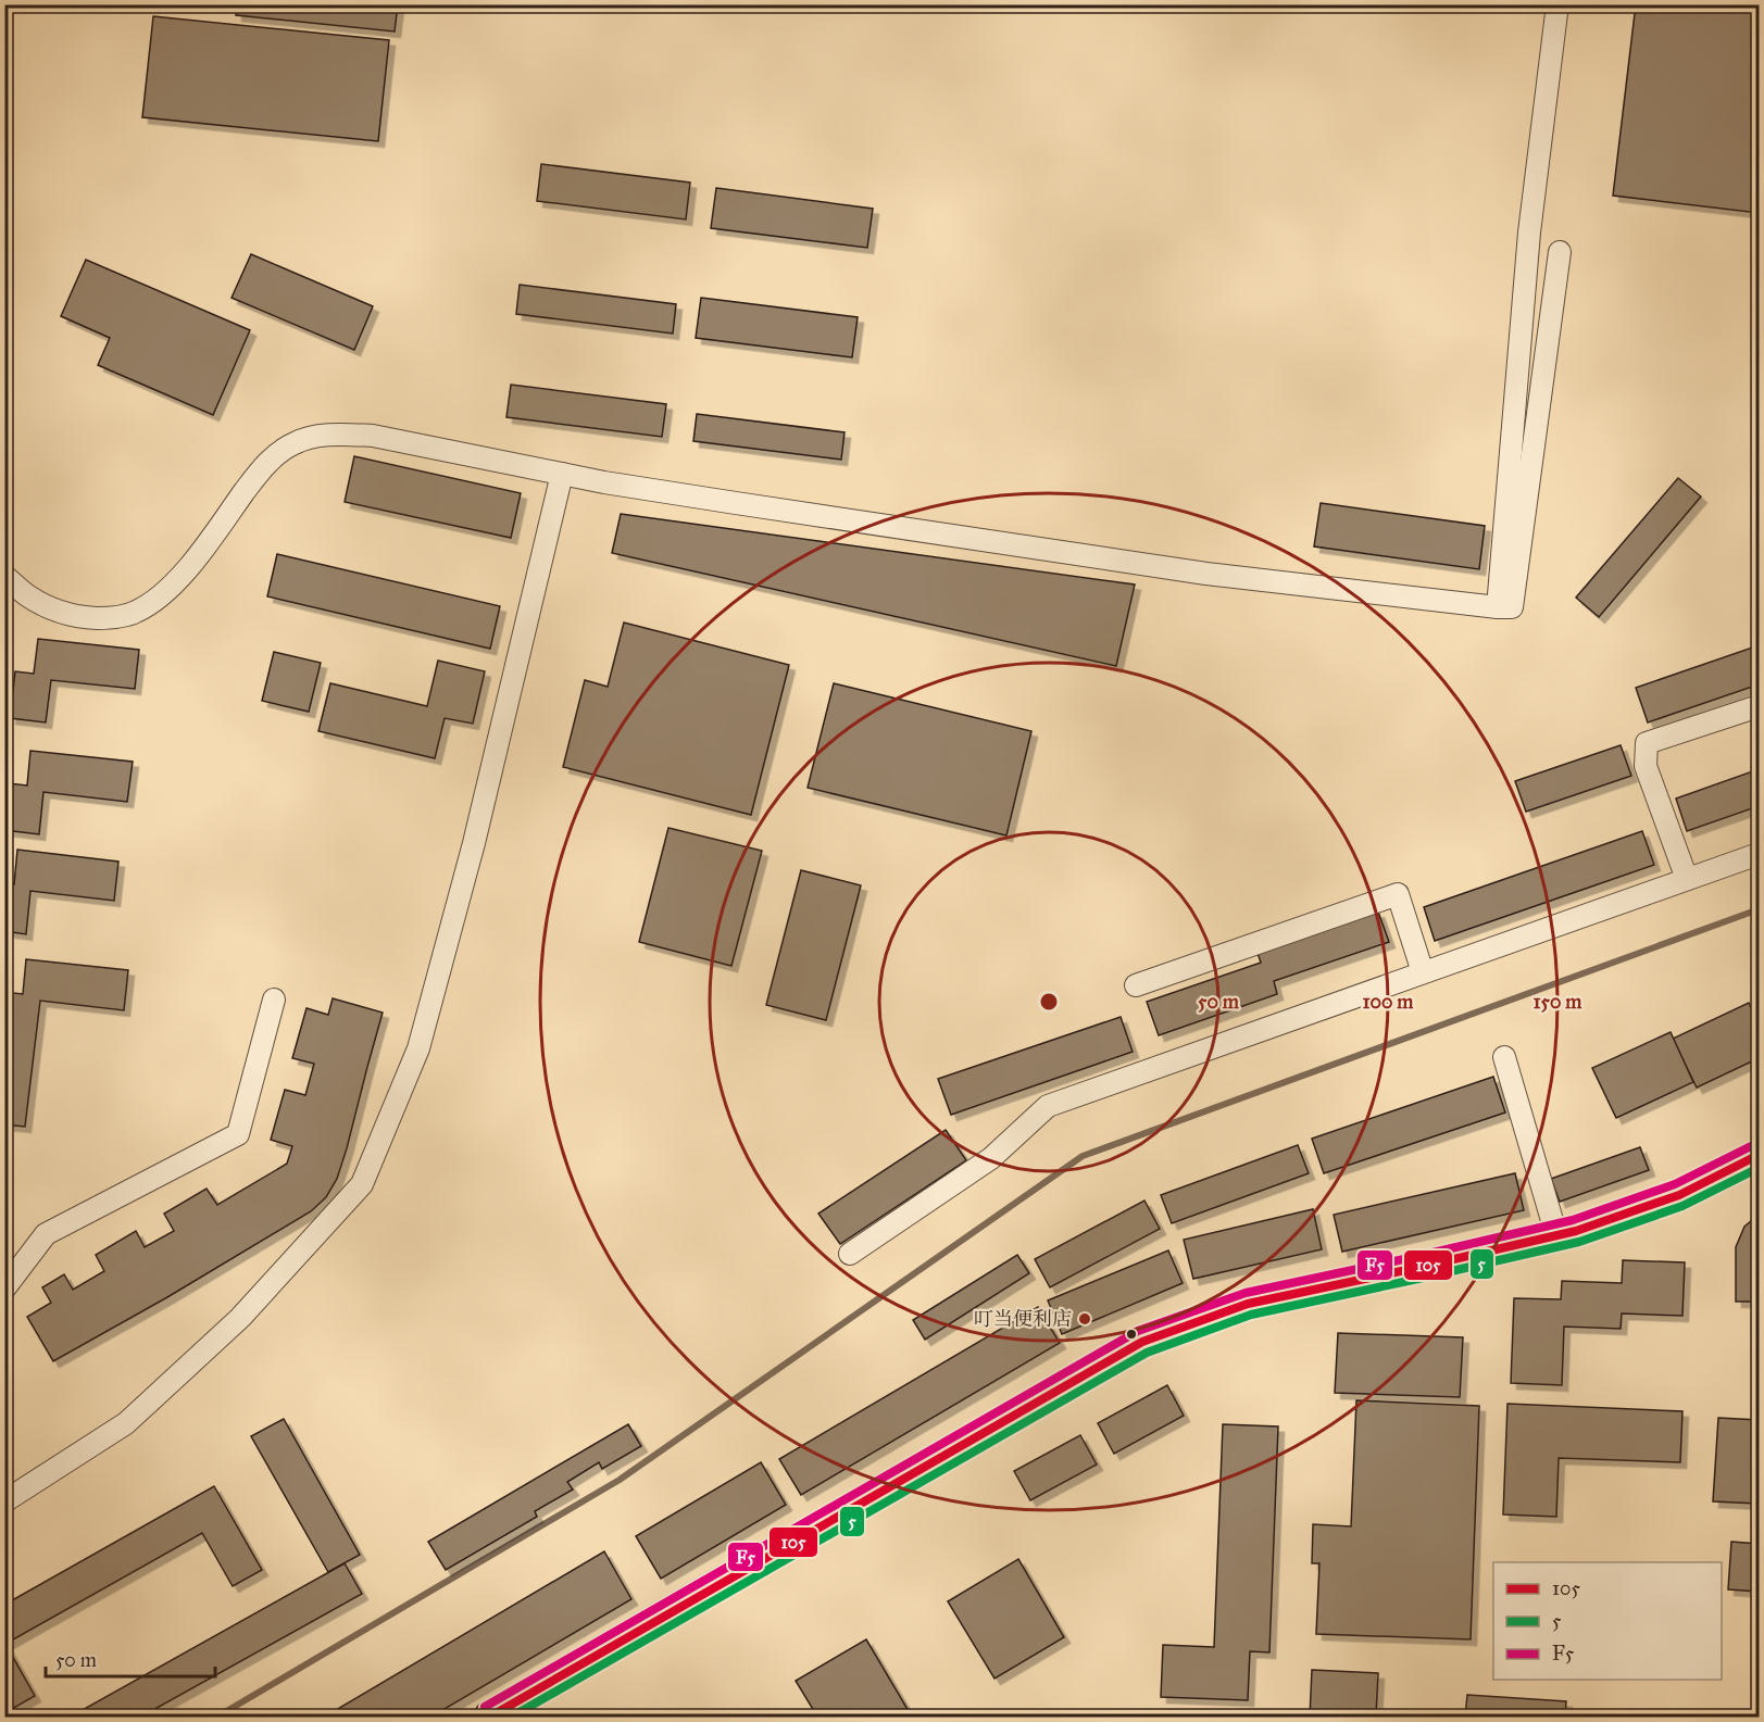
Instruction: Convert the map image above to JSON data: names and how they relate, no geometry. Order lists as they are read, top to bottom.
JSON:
{
  "places": ["叮当便利店"],
  "lines": ["transit line F5", "transit line 105", "transit line 5"],
  "legend": ["105", "5", "F5"],
  "scale_bar": "50 m",
  "rings": ["50 m", "100 m", "150 m"]
}
